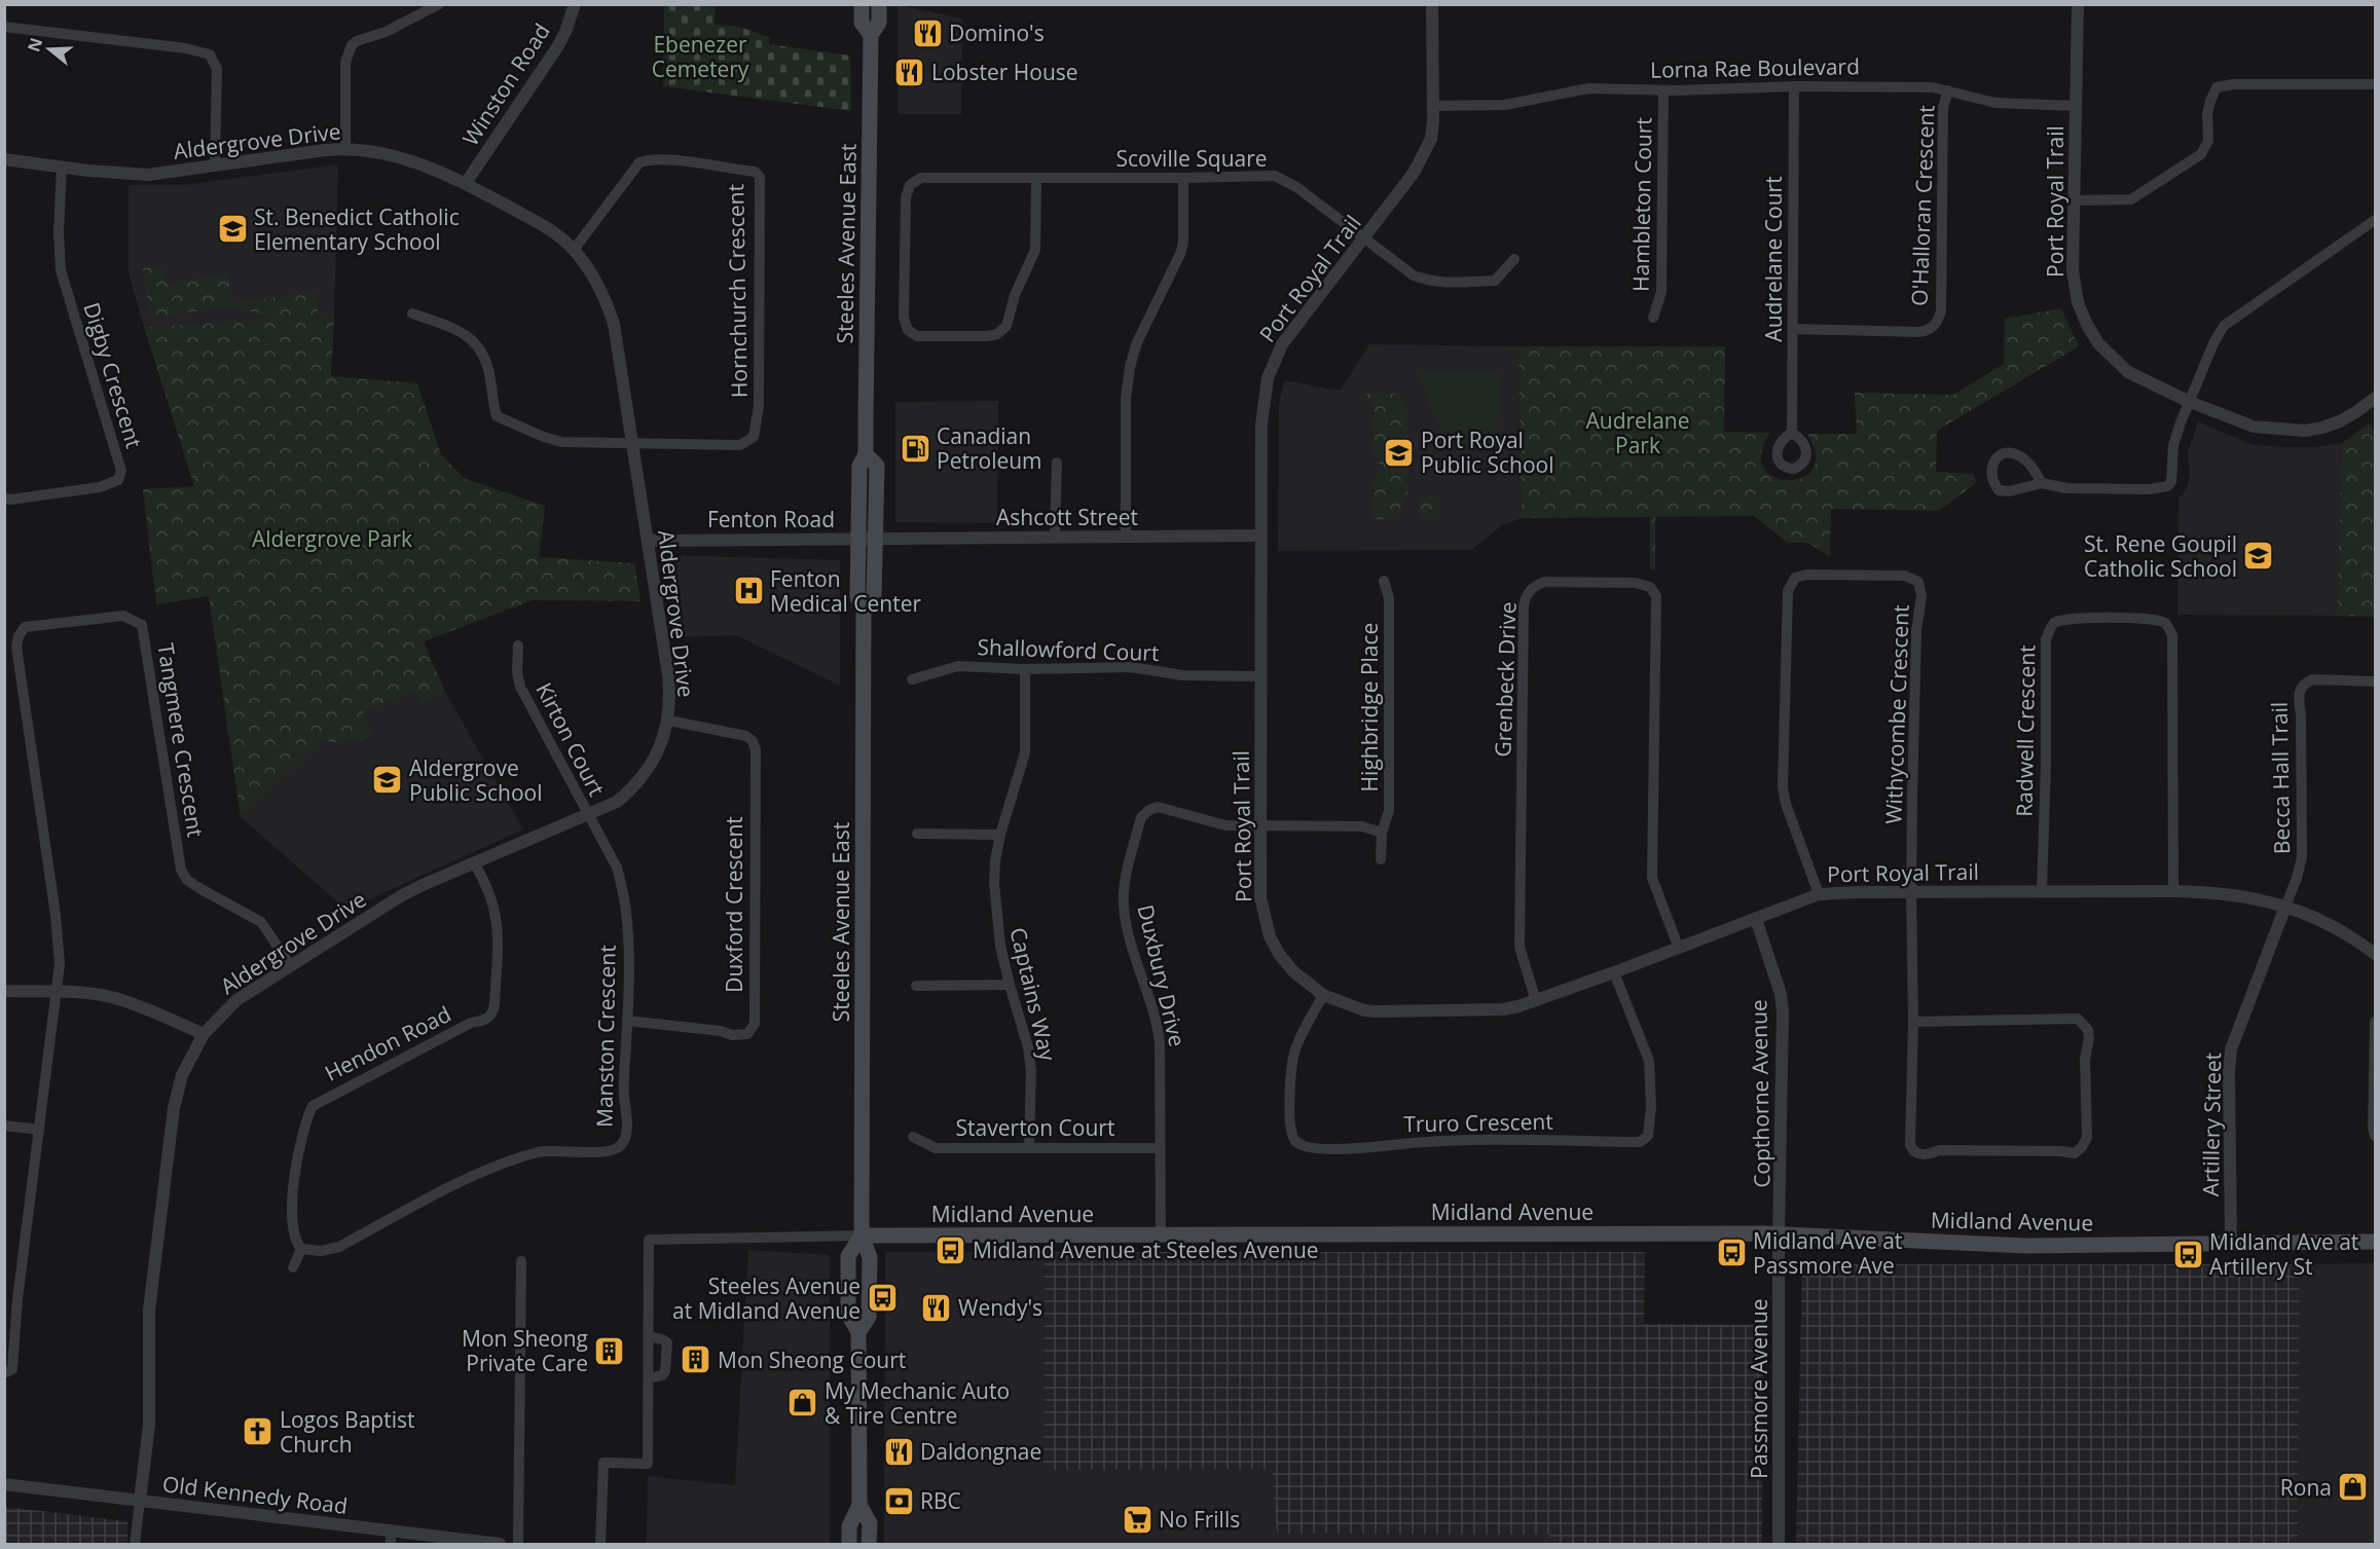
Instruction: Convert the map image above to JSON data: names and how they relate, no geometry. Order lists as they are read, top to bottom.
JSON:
{
  "streets": {
    "main road": ["Steeles Avenue East", "Midland Avenue"],
    "street": [
      "Lorna Rae Boulevard",
      "Winston Road",
      "Aldergrove Drive",
      "Scoville Square",
      "Port Royal Trail",
      "Hambleton Court",
      "O'Halloran Crescent",
      "Audrelane Court",
      "Hornchurch Crescent",
      "Digby Crescent",
      "Ashcott Street",
      "Fenton Road",
      "Shallowford Court",
      "Grenbeck Drive",
      "Highbridge Place",
      "Withycombe Crescent",
      "Radwell Crescent",
      "Kirton Court",
      "Tangmere Crescent",
      "Becca Hall Trail",
      "Duxford Crescent",
      "Duxbury Drive",
      "Captains Way",
      "Manston Crescent",
      "Hendon Road",
      "Copthorne Avenue",
      "Truro Crescent",
      "Artillery Street",
      "Staverton Court",
      "Passmore Avenue",
      "Old Kennedy Road"
    ]
  },
  "crossings": [
    ["Lorna Rae Boulevard", "Port Royal Trail"],
    ["Lorna Rae Boulevard", "Hambleton Court"],
    ["Lorna Rae Boulevard", "O'Halloran Crescent"],
    ["Lorna Rae Boulevard", "Audrelane Court"],
    ["Winston Road", "Aldergrove Drive"],
    ["Aldergrove Drive", "Hornchurch Crescent"],
    ["Aldergrove Drive", "Digby Crescent"],
    ["Aldergrove Drive", "Fenton Road"],
    ["Aldergrove Drive", "Kirton Court"],
    ["Aldergrove Drive", "Tangmere Crescent"],
    ["Aldergrove Drive", "Duxford Crescent"],
    ["Aldergrove Drive", "Manston Crescent"],
    ["Aldergrove Drive", "Hendon Road"],
    ["Aldergrove Drive", "Old Kennedy Road"],
    ["Scoville Square", "Port Royal Trail"],
    ["Port Royal Trail", "Ashcott Street"],
    ["Port Royal Trail", "Shallowford Court"],
    ["Port Royal Trail", "Grenbeck Drive"],
    ["Port Royal Trail", "Withycombe Crescent"],
    ["Port Royal Trail", "Radwell Crescent"],
    ["Port Royal Trail", "Becca Hall Trail"],
    ["Port Royal Trail", "Duxbury Drive"],
    ["Port Royal Trail", "Copthorne Avenue"],
    ["Port Royal Trail", "Truro Crescent"],
    ["Port Royal Trail", "Artillery Street"],
    ["O'Halloran Crescent", "Audrelane Court"],
    ["Steeles Avenue East", "Ashcott Street"],
    ["Steeles Avenue East", "Fenton Road"],
    ["Steeles Avenue East", "Midland Avenue"],
    ["Ashcott Street", "Fenton Road"],
    ["Shallowford Court", "Captains Way"],
    ["Kirton Court", "Manston Crescent"],
    ["Becca Hall Trail", "Artillery Street"],
    ["Duxford Crescent", "Manston Crescent"],
    ["Duxbury Drive", "Staverton Court"],
    ["Duxbury Drive", "Midland Avenue"],
    ["Captains Way", "Staverton Court"],
    ["Manston Crescent", "Hendon Road"],
    ["Copthorne Avenue", "Midland Avenue"],
    ["Copthorne Avenue", "Passmore Avenue"],
    ["Artillery Street", "Midland Avenue"],
    ["Midland Avenue", "Passmore Avenue"]
  ],
  "parks": ["Ebenezer Cemetery", "Audrelane Park", "Aldergrove Park"],
  "places": {
    "restaurant": [
      "Domino's",
      "Lobster House",
      "Wendy's",
      "Daldongnae"
    ],
    "school or university": [
      "St. Benedict Catholic Elementary School",
      "Port Royal Public School",
      "St. Rene Goupil Catholic School",
      "Aldergrove Public School"
    ],
    "fuel station": ["Canadian Petroleum"],
    "hospital": ["Fenton Medical Center"],
    "bus stop": [
      "Midland Avenue at Steeles Avenue",
      "Midland Ave at Passmore Ave",
      "Midland Ave at Artillery St",
      "Steeles Avenue at Midland Avenue"
    ],
    "building": ["Mon Sheong Private Care", "Mon Sheong Court"],
    "shop": ["My Mechanic Auto & Tire Centre", "Rona"],
    "church": ["Logos Baptist Church"],
    "bank": ["RBC"],
    "supermarket": ["No Frills"]
  },
  "north": "left"
}
